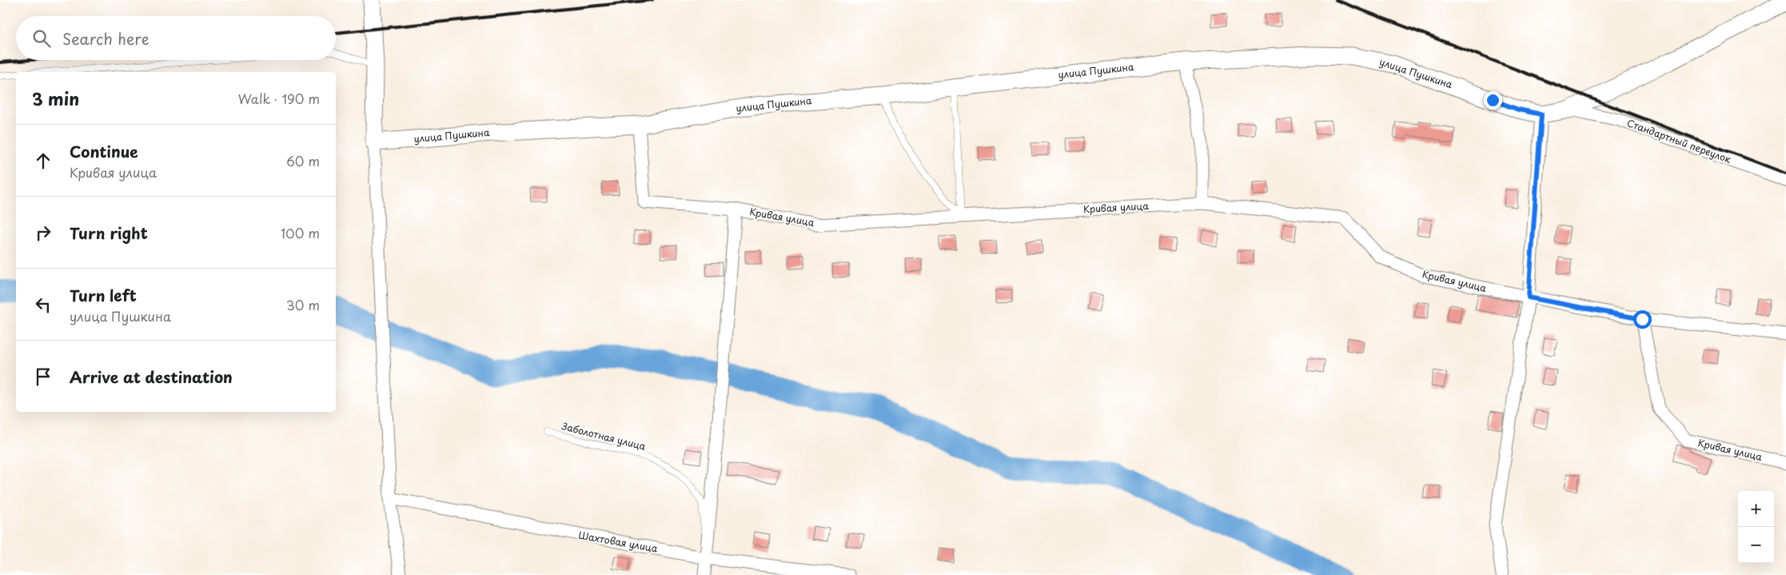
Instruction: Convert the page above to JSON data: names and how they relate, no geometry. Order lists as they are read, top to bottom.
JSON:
{
  "streets": {
    "main road": ["улица Пушкина"],
    "street": ["Стандартный переулок", "Кривая улица", "Шахтовая улица"],
    "lane": ["Заболотная улица"]
  },
  "crossings": [
    ["улица Пушкина", "Стандартный переулок"],
    ["улица Пушкина", "Кривая улица"],
    ["Заболотная улица", "Шахтовая улица"]
  ],
  "page": {
    "search": "Search here",
    "heading": ["3 min", "Walk · 190 m"],
    "list": [
      ["Continue", "Кривая улица", "60 m"],
      ["Turn right", "100 m"],
      ["Turn left", "улица Пушкина", "30 m"],
      "Arrive at destination"
    ],
    "map_buttons": ["+", "−"]
  }
}
